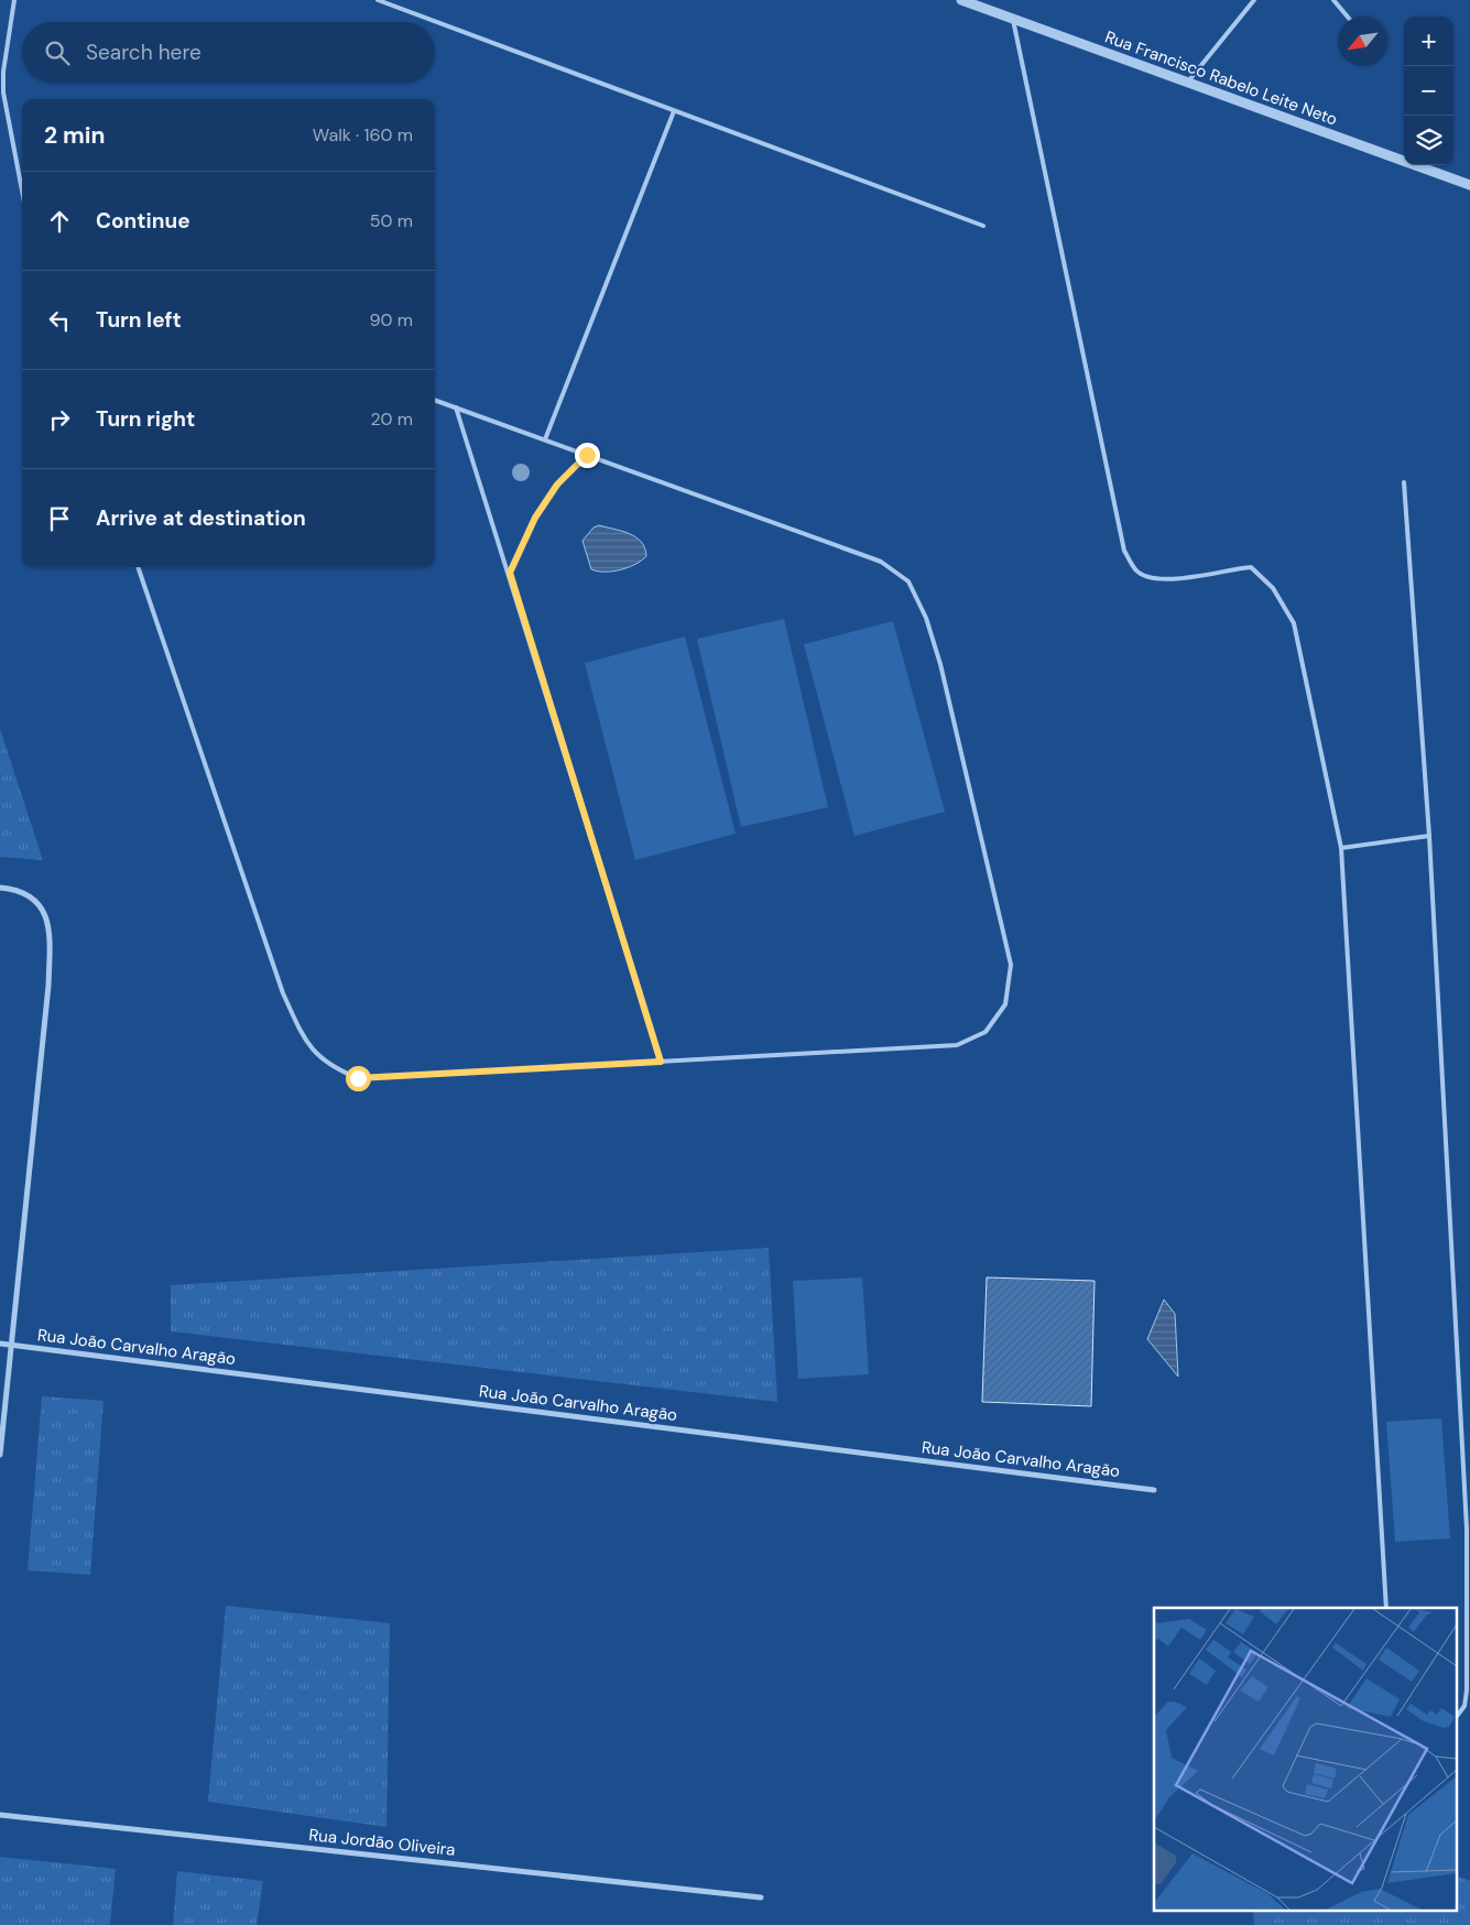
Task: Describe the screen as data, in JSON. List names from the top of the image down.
{
  "streets": {
    "street": ["Rua Francisco Rabelo Leite Neto", "Rua João Carvalho Aragão", "Rua Jordão Oliveira"]
  },
  "north": "bottom left",
  "page": {
    "map_buttons": ["+", "−"],
    "search": "Search here",
    "heading": ["2 min", "Walk · 160 m"],
    "list": [
      ["Continue", "50 m"],
      ["Turn left", "90 m"],
      ["Turn right", "20 m"],
      "Arrive at destination"
    ]
  }
}
